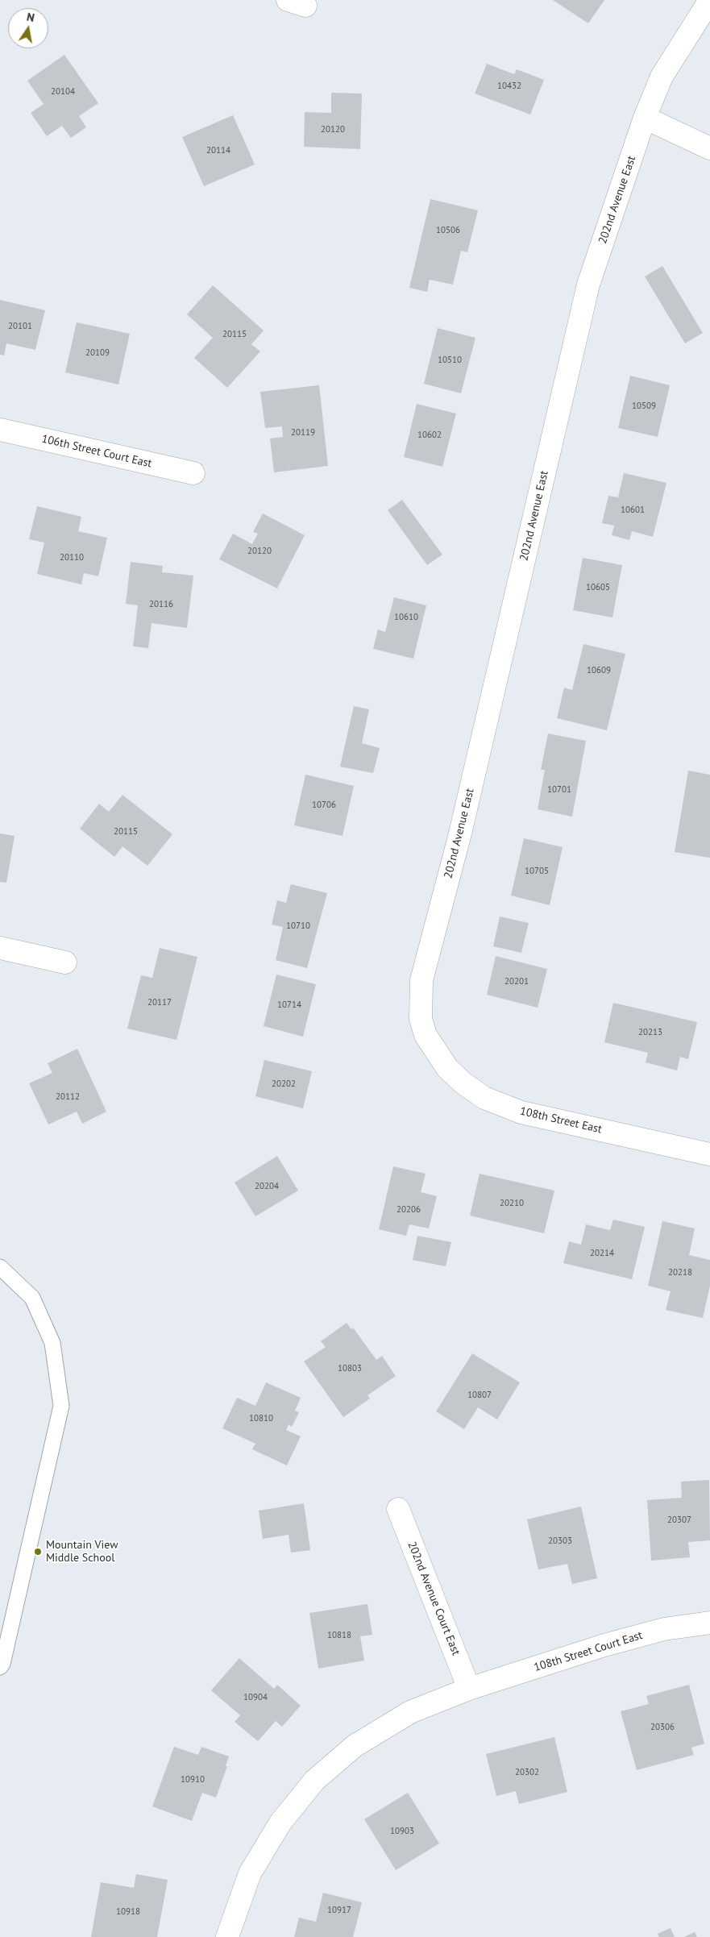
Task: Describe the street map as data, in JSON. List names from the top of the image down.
{
  "streets": {
    "street": [
      "202nd Avenue East",
      "106th Street Court East",
      "108th Street East",
      "202nd Avenue Court East",
      "108th Street Court East"
    ]
  },
  "crossings": [
    ["202nd Avenue East", "108th Street East"],
    ["202nd Avenue Court East", "108th Street Court East"]
  ],
  "places": ["Mountain View Middle School"],
  "house_numbers": [
    "10432",
    "20104",
    "20120",
    "20114",
    "10506",
    "20101",
    "20115",
    "20109",
    "10510",
    "10509",
    "20119",
    "10602",
    "10601",
    "20120",
    "20110",
    "10605",
    "20116",
    "10610",
    "10609",
    "10701",
    "10706",
    "20115",
    "10705",
    "10710",
    "20201",
    "20117",
    "10714",
    "20213",
    "20202",
    "20112",
    "20204",
    "20210",
    "20206",
    "20214",
    "20218",
    "10803",
    "10807",
    "10810",
    "20307",
    "20303",
    "10818",
    "10904",
    "20306",
    "20302",
    "10910",
    "10903",
    "10917",
    "10918"
  ],
  "north": "top"
}
